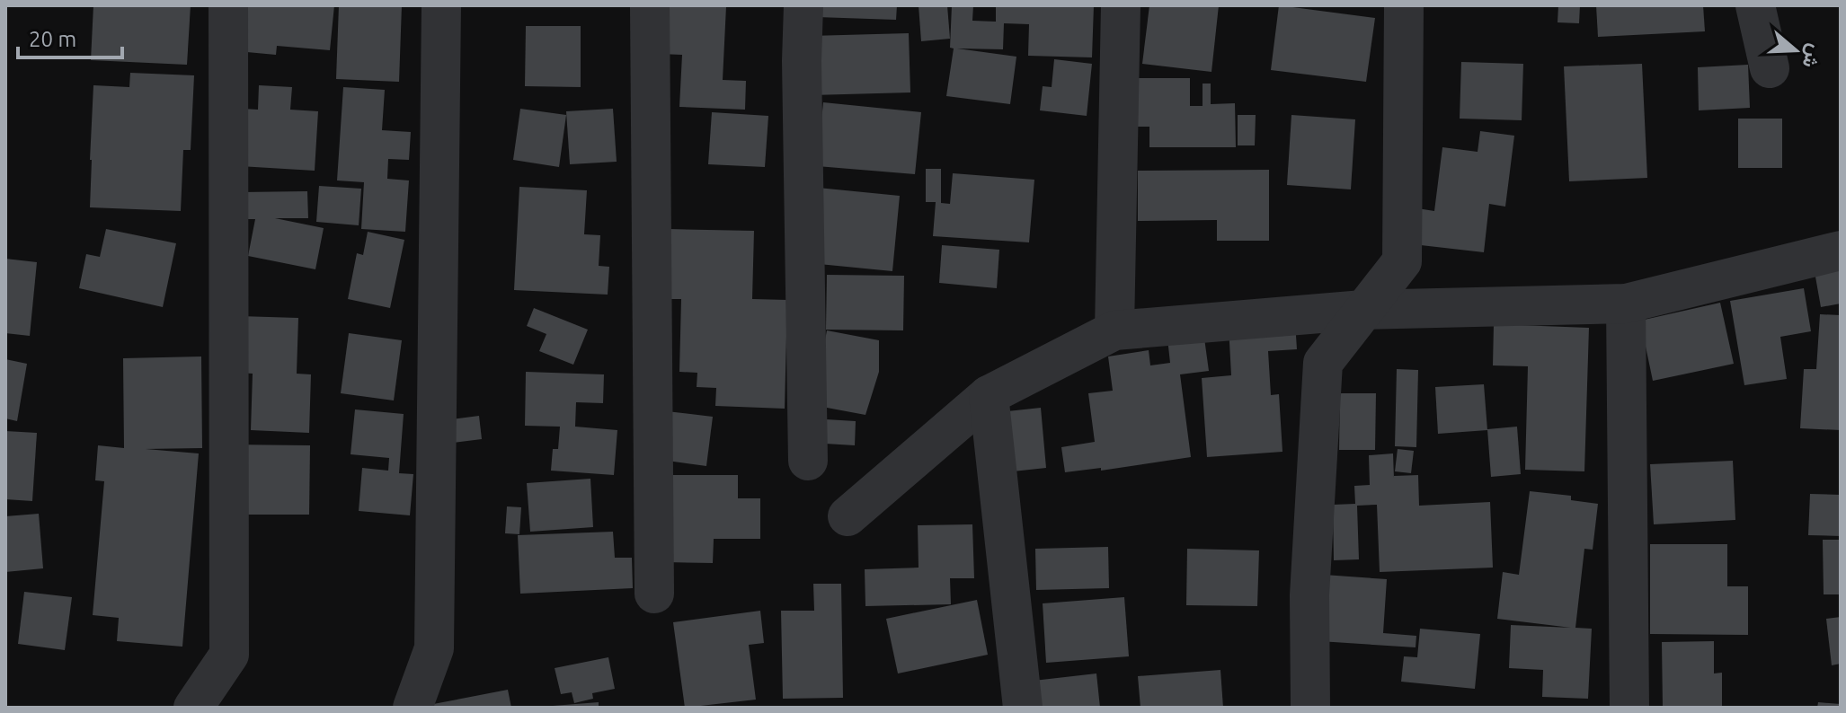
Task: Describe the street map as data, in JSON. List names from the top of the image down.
{
  "scale_bar": "20 m",
  "north": "right"
}
